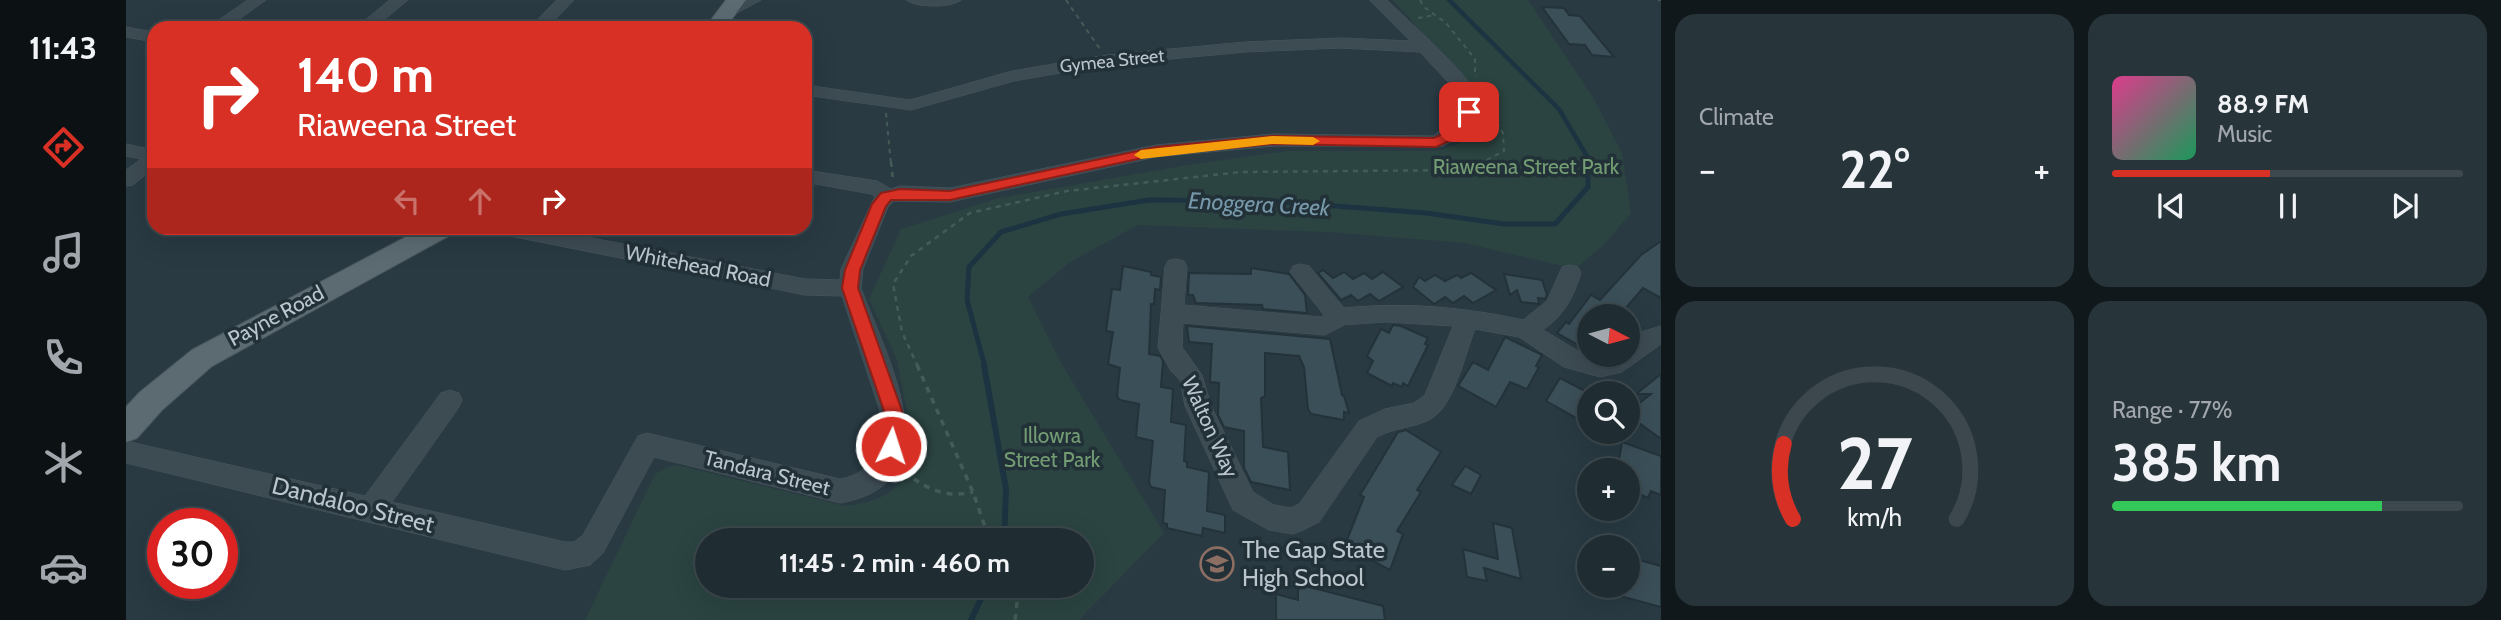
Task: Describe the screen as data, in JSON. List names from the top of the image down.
{
  "streets": {
    "main road": ["Payne Road"],
    "street": [
      "Gymea Street",
      "Whitehead Road",
      "Walton Way",
      "Tandara Street",
      "Dandaloo Street"
    ]
  },
  "crossings": [
    ["Tandara Street", "Dandaloo Street"]
  ],
  "water": ["Enoggera Creek"],
  "parks": ["Riaweena Street Park", "Illowra Street Park"],
  "places": {
    "school or university": ["The Gap State High School"]
  },
  "north": "right",
  "page": {
    "tabs": "11:43",
    "tile": [
      "Climate",
      ["Range · 77%", "385 km"]
    ],
    "turn": ["140 m", "Riaweena Street"],
    "song": ["88.9 FM", "Music"],
    "heat": ["−", "22°", "+"],
    "map_buttons": ["+", "−"],
    "limit": "30",
    "trip": "11:45 · 2 min · 460 m",
    "gauge": ["27", "km/h"]
  }
}
